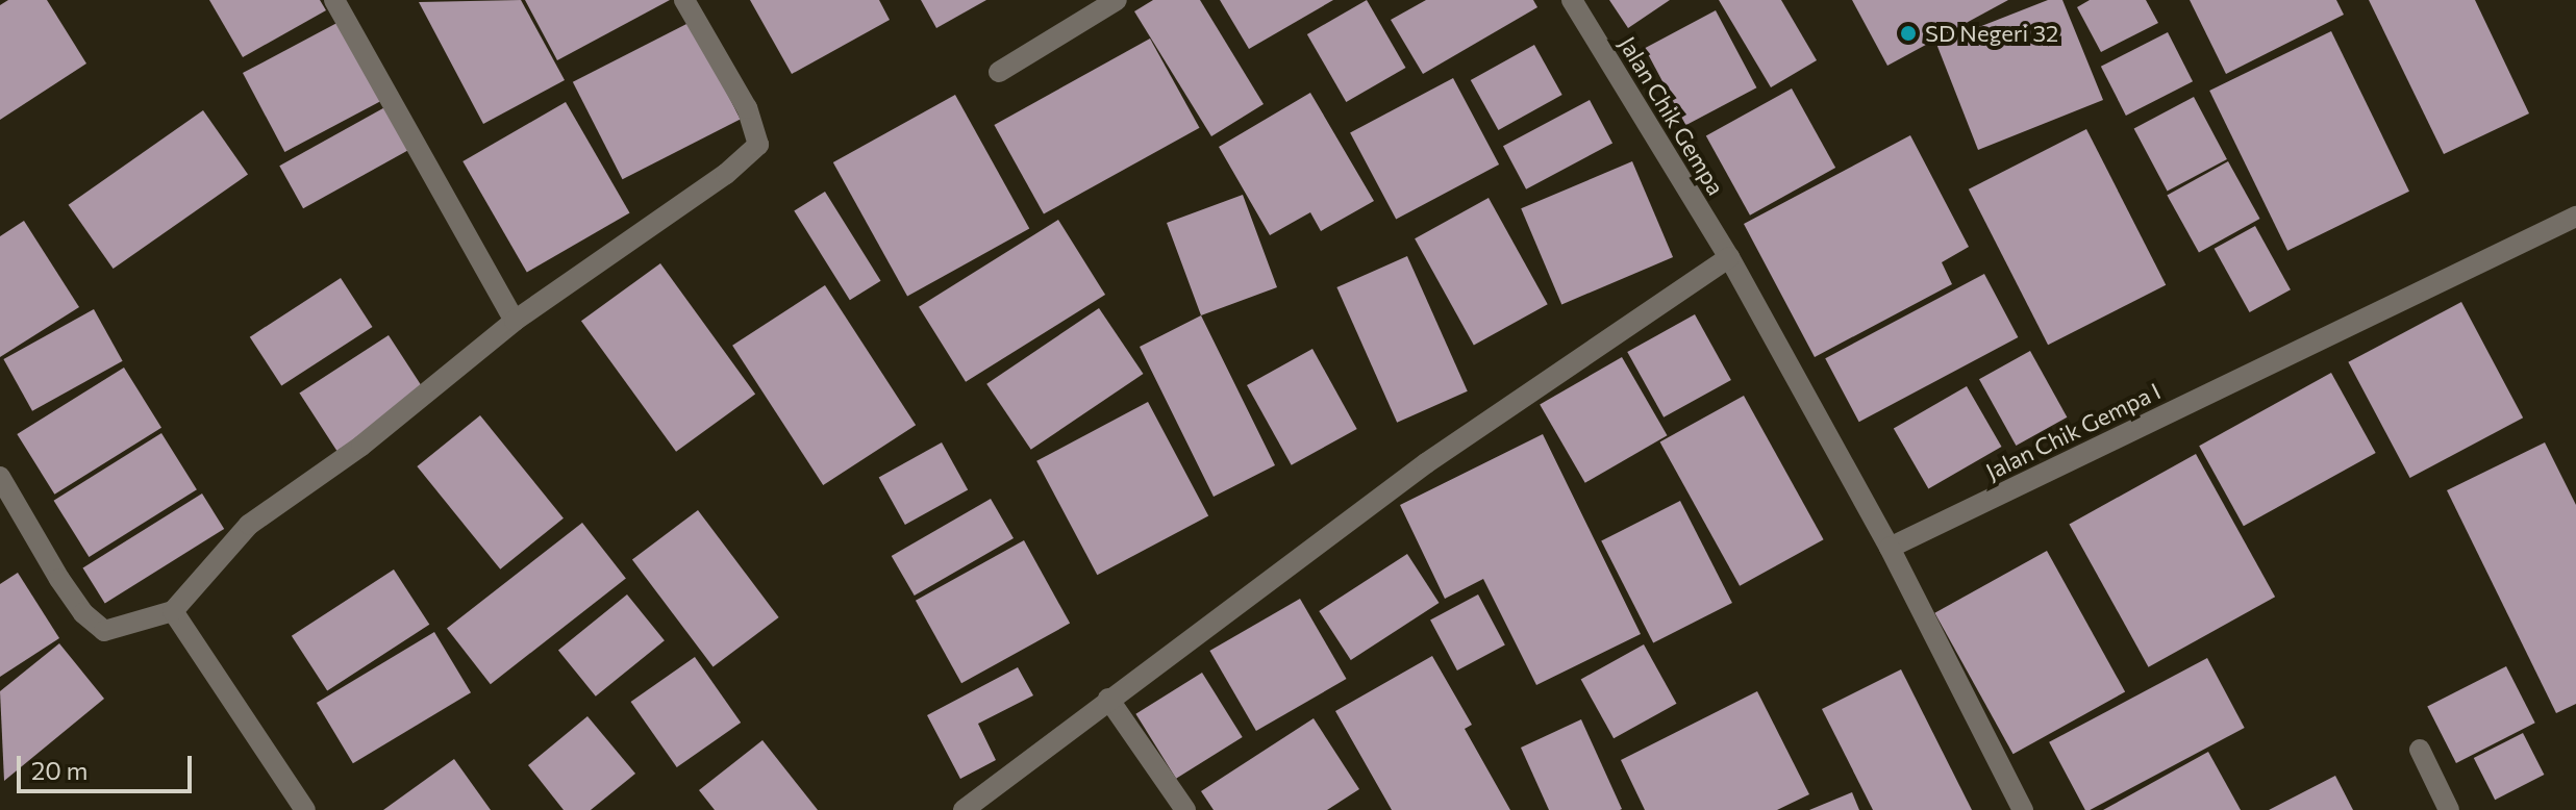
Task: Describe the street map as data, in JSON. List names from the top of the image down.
{
  "streets": {
    "street": ["Jalan Chik Gempa", "Jalan Chik Gempa I"]
  },
  "places": ["SD Negeri 32"],
  "scale_bar": "20 m"
}
